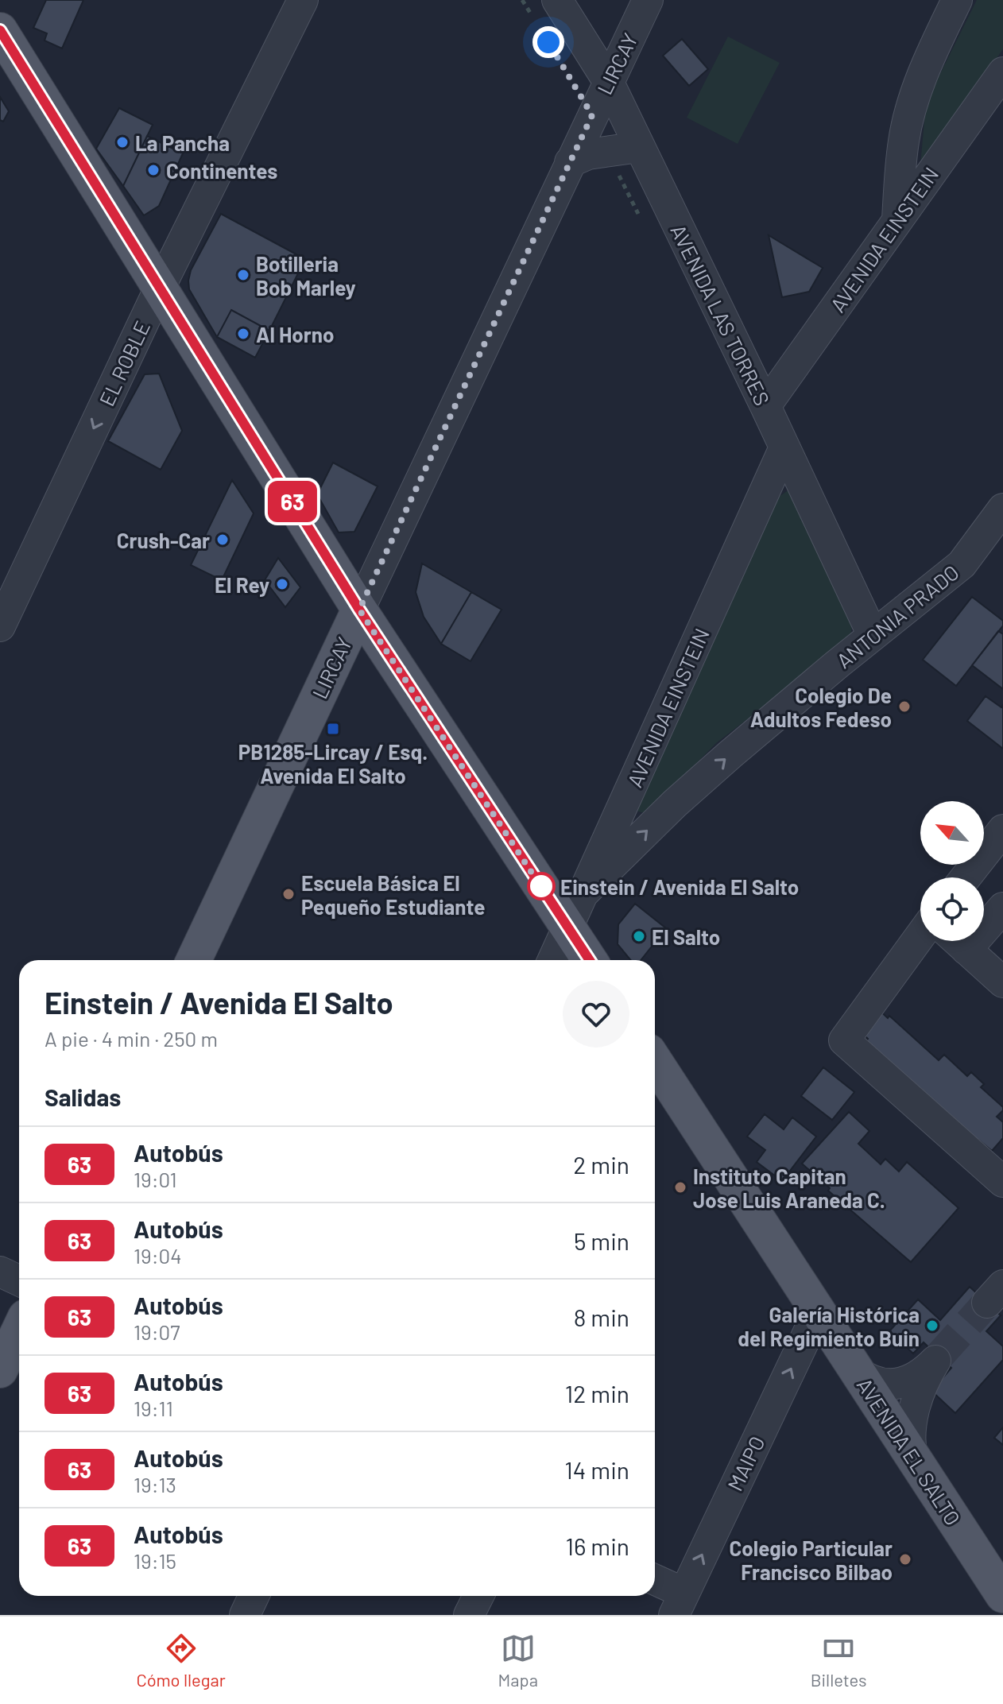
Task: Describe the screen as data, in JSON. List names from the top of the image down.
{
  "streets": {
    "main road": ["LIRCAY", "AVENIDA EL SALTO"],
    "street": [
      "AVENIDA EINSTEIN",
      "AVENIDA LAS TORRES",
      "EL ROBLE",
      "ANTONIA PRADO",
      "MAIPO"
    ]
  },
  "crossings": [
    ["LIRCAY", "AVENIDA LAS TORRES"],
    ["AVENIDA EINSTEIN", "AVENIDA LAS TORRES"],
    ["AVENIDA EINSTEIN", "ANTONIA PRADO"],
    ["AVENIDA LAS TORRES", "ANTONIA PRADO"],
    ["AVENIDA EL SALTO", "MAIPO"]
  ],
  "one_way": ["EL ROBLE", "ANTONIA PRADO", "MAIPO"],
  "places": {
    "other": [
      "La Pancha",
      "Continentes",
      "Botilleria Bob Marley",
      "Al Horno",
      "Crush-Car",
      "El Rey",
      "Colegio De Adultos Fedeso",
      "Einstein / Avenida El Salto",
      "Escuela Básica El Pequeño Estudiante",
      "El Salto",
      "Instituto Capitan Jose Luis Araneda C.",
      "Galería Histórica del Regimiento Buin",
      "Colegio Particular Francisco Bilbao"
    ],
    "transit": ["PB1285-Lircay / Esq. Avenida El Salto"]
  },
  "lines": ["bus line 63"],
  "north": "top left",
  "page": {
    "on_map": "63",
    "heading": [
      ["Einstein / Avenida El Salto", "A pie · 4 min · 250 m"],
      "Salidas"
    ],
    "list": [
      {
        "mark": "63",
        "name": "Autobús",
        "note": "19:01",
        "value": "2 min"
      },
      {
        "mark": "63",
        "name": "Autobús",
        "note": "19:04",
        "value": "5 min"
      },
      {
        "mark": "63",
        "name": "Autobús",
        "note": "19:07",
        "value": "8 min"
      },
      {
        "mark": "63",
        "name": "Autobús",
        "note": "19:11",
        "value": "12 min"
      },
      {
        "mark": "63",
        "name": "Autobús",
        "note": "19:13",
        "value": "14 min"
      },
      {
        "mark": "63",
        "name": "Autobús",
        "note": "19:15",
        "value": "16 min"
      }
    ],
    "tabs": ["Cómo llegar", "Mapa", "Billetes"]
  }
}
